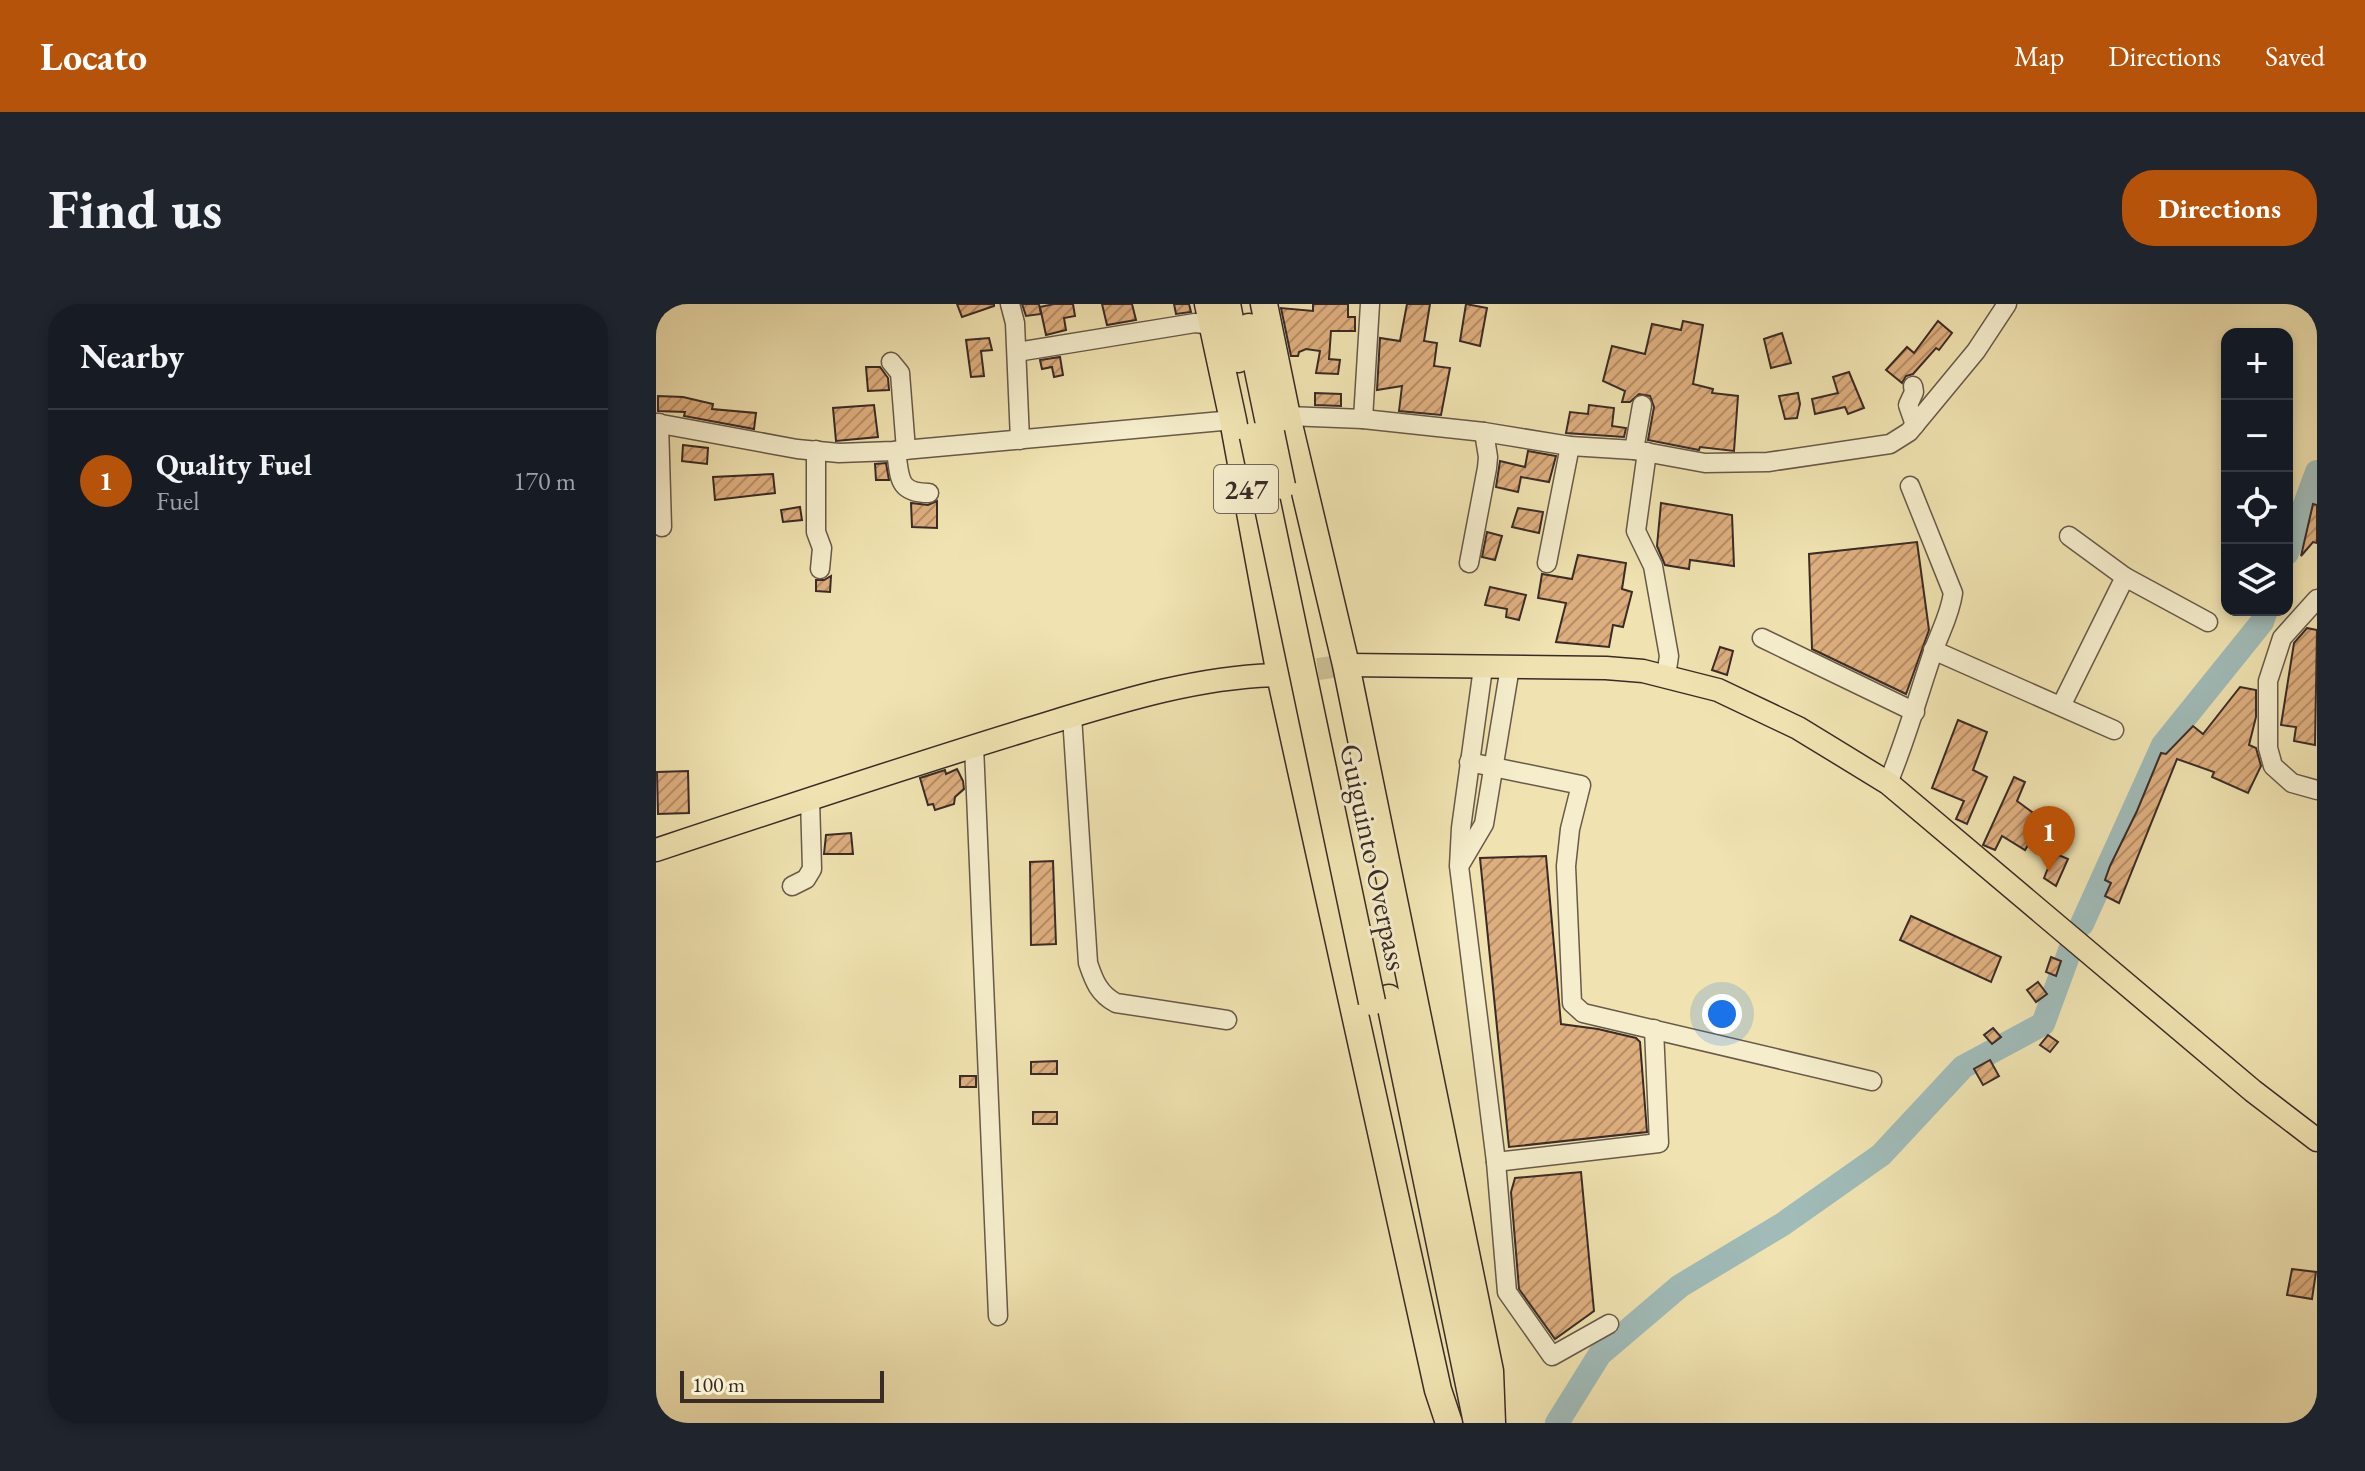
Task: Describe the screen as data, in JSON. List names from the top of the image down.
{
  "streets": {
    "highway": ["247", "Guiguinto Overpass"]
  },
  "crossings": [
    ["247", "Guiguinto Overpass"]
  ],
  "scale_bar": "100 m",
  "page": {
    "header": "Locato",
    "nav": ["Map", "Directions", "Saved"],
    "buttons": "Directions",
    "title": "Find us",
    "heading": "Nearby",
    "map_buttons": ["+", "−"],
    "list": [
      {
        "mark": "1",
        "name": "Quality Fuel",
        "note": "Fuel",
        "value": "170 m"
      }
    ],
    "pins": "1",
    "scale": "100 m"
  }
}
